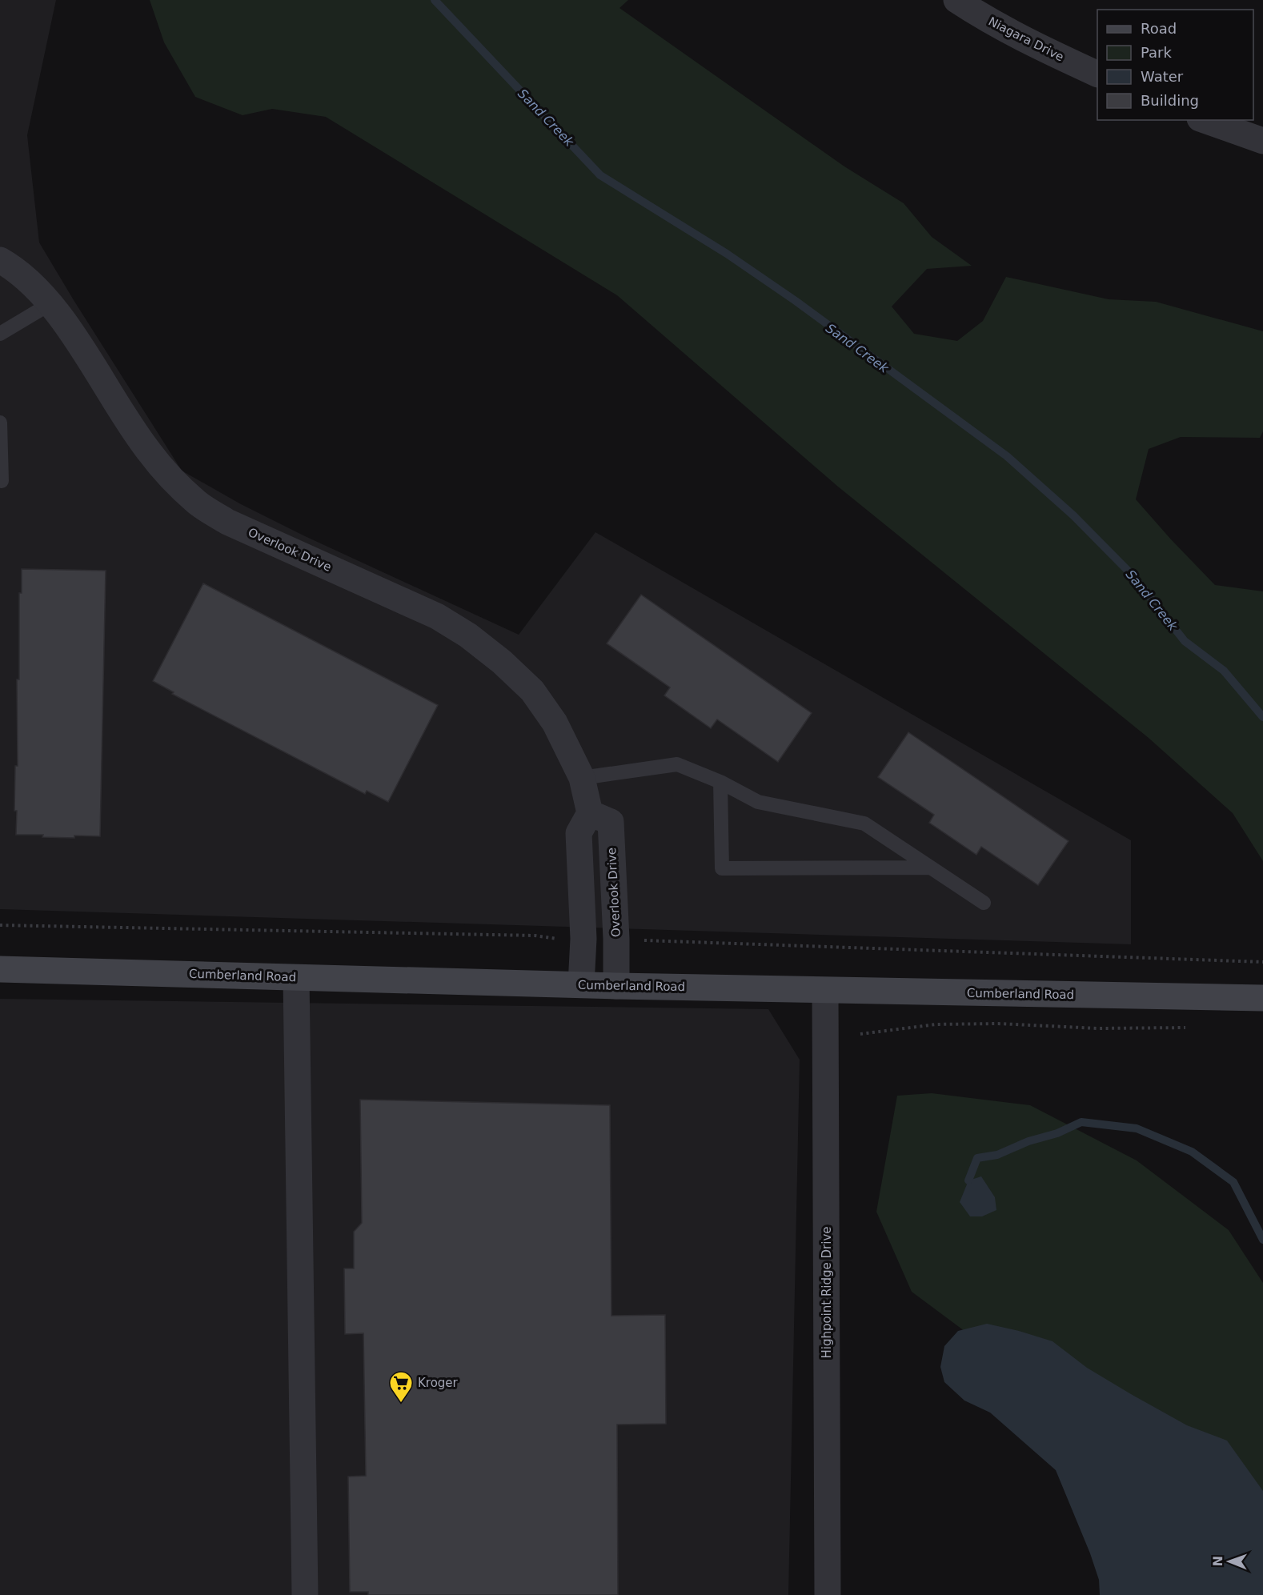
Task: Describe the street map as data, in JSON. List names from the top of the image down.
{
  "streets": {
    "main road": ["Cumberland Road"],
    "street": ["Niagara Drive", "Overlook Drive", "Highpoint Ridge Drive"]
  },
  "crossings": [
    ["Overlook Drive", "Cumberland Road"],
    ["Cumberland Road", "Highpoint Ridge Drive"]
  ],
  "water": ["Sand Creek"],
  "places": {
    "supermarket": ["Kroger"]
  },
  "legend": [
    "Road",
    "Park",
    "Water",
    "Building"
  ],
  "north": "left"
}
